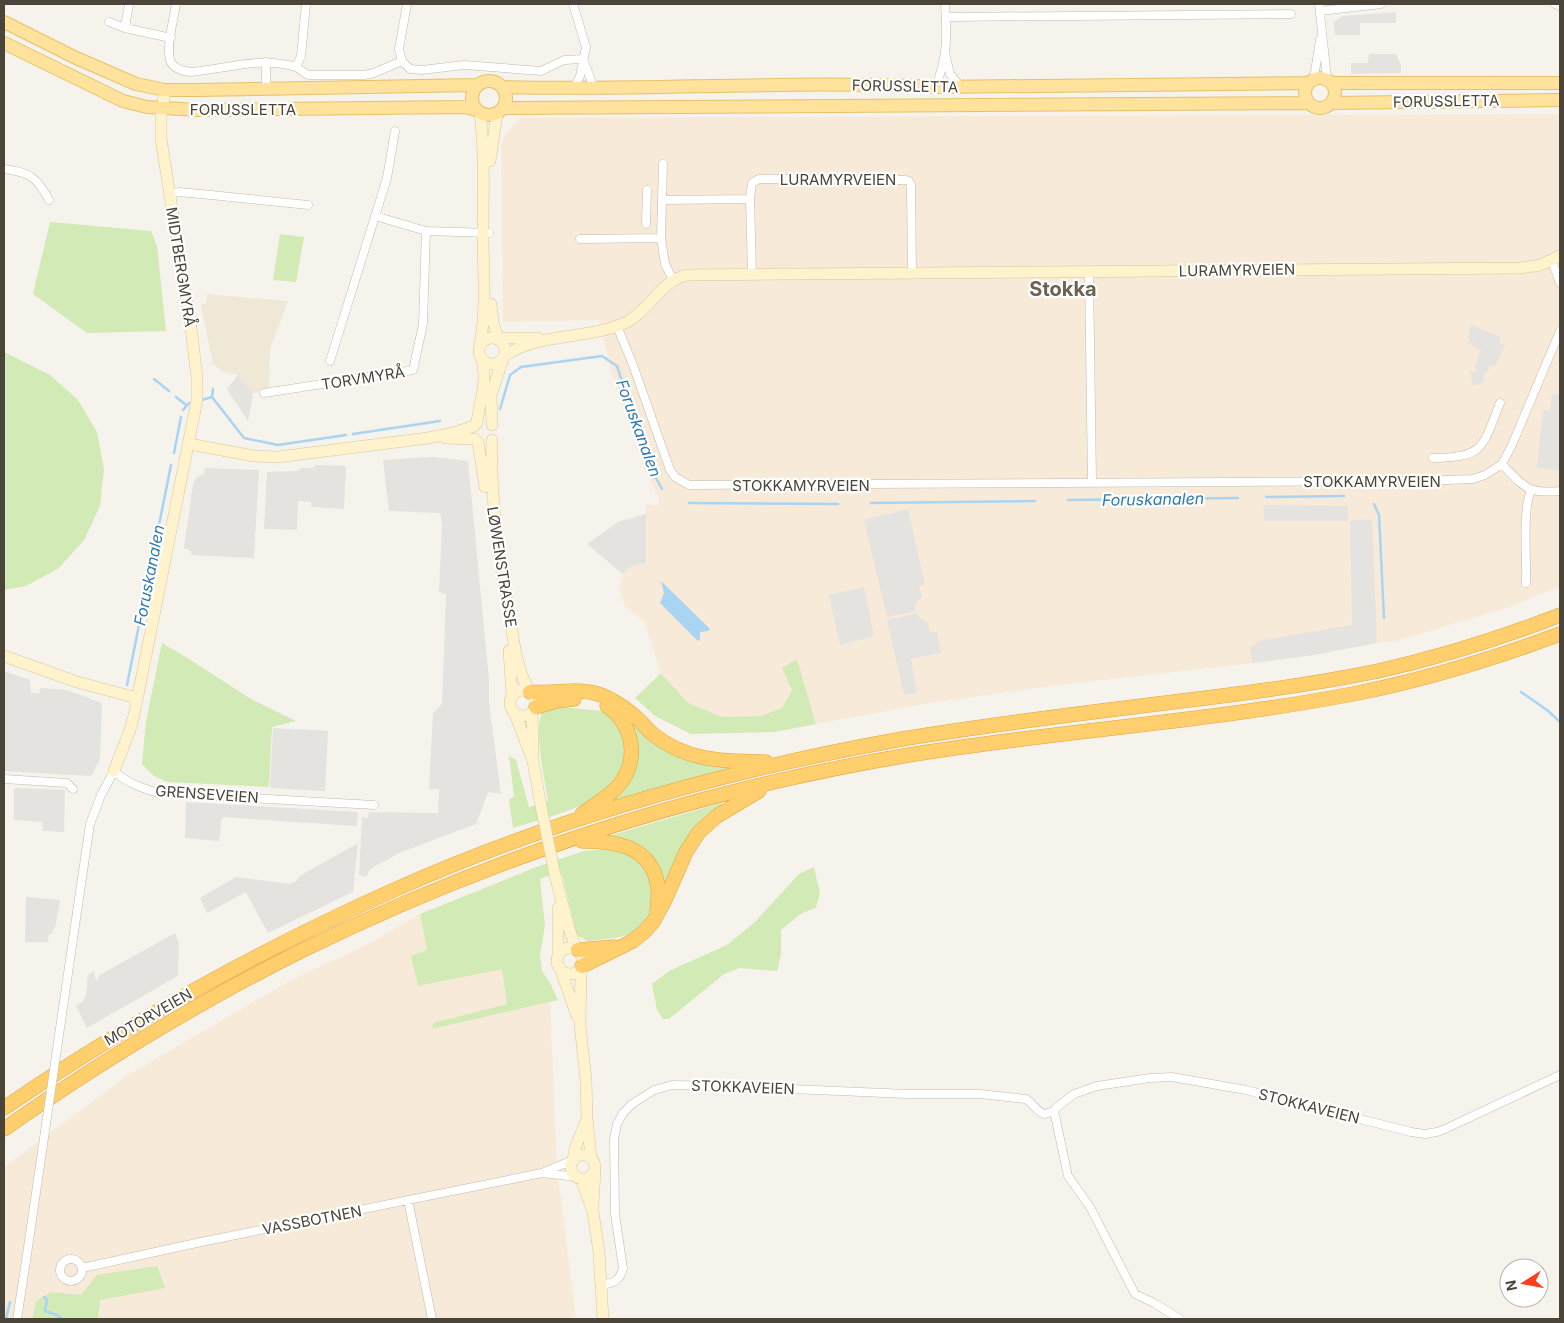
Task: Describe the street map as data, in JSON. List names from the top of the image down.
{
  "streets": {
    "highway": ["MOTORVEIEN"],
    "main road": [
      "FORUSSLETTA",
      "LURAMYRVEIEN",
      "MIDTBERGMYRÅ",
      "LØWENSTRASSE"
    ],
    "street": [
      "TORVMYRÅ",
      "STOKKAMYRVEIEN",
      "GRENSEVEIEN",
      "STOKKAVEIEN",
      "VASSBOTNEN"
    ]
  },
  "crossings": [
    ["FORUSSLETTA", "MIDTBERGMYRÅ"]
  ],
  "districts": ["Stokka"],
  "water": ["Foruskanalen"],
  "north": "left"
}
